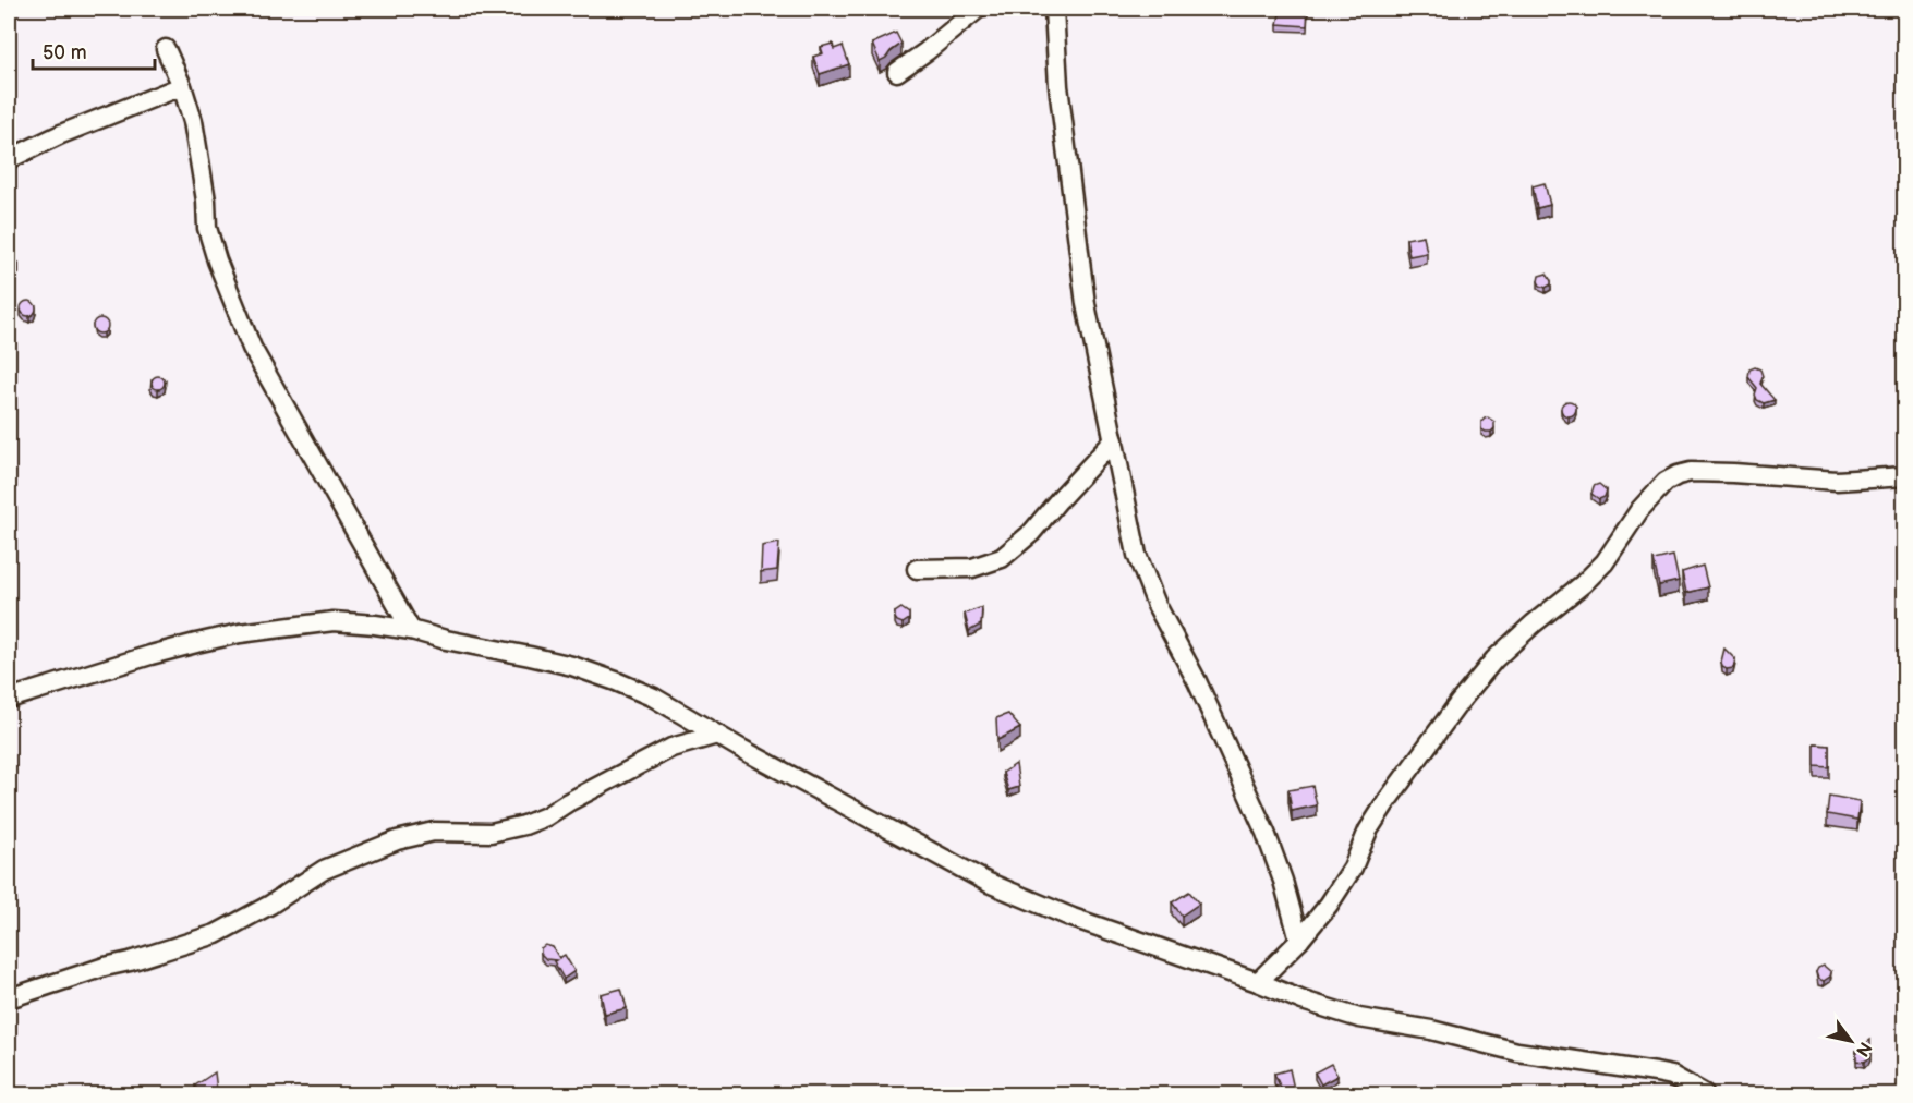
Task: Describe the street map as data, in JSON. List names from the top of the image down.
{
  "scale_bar": "50 m",
  "north": "bottom right"
}
